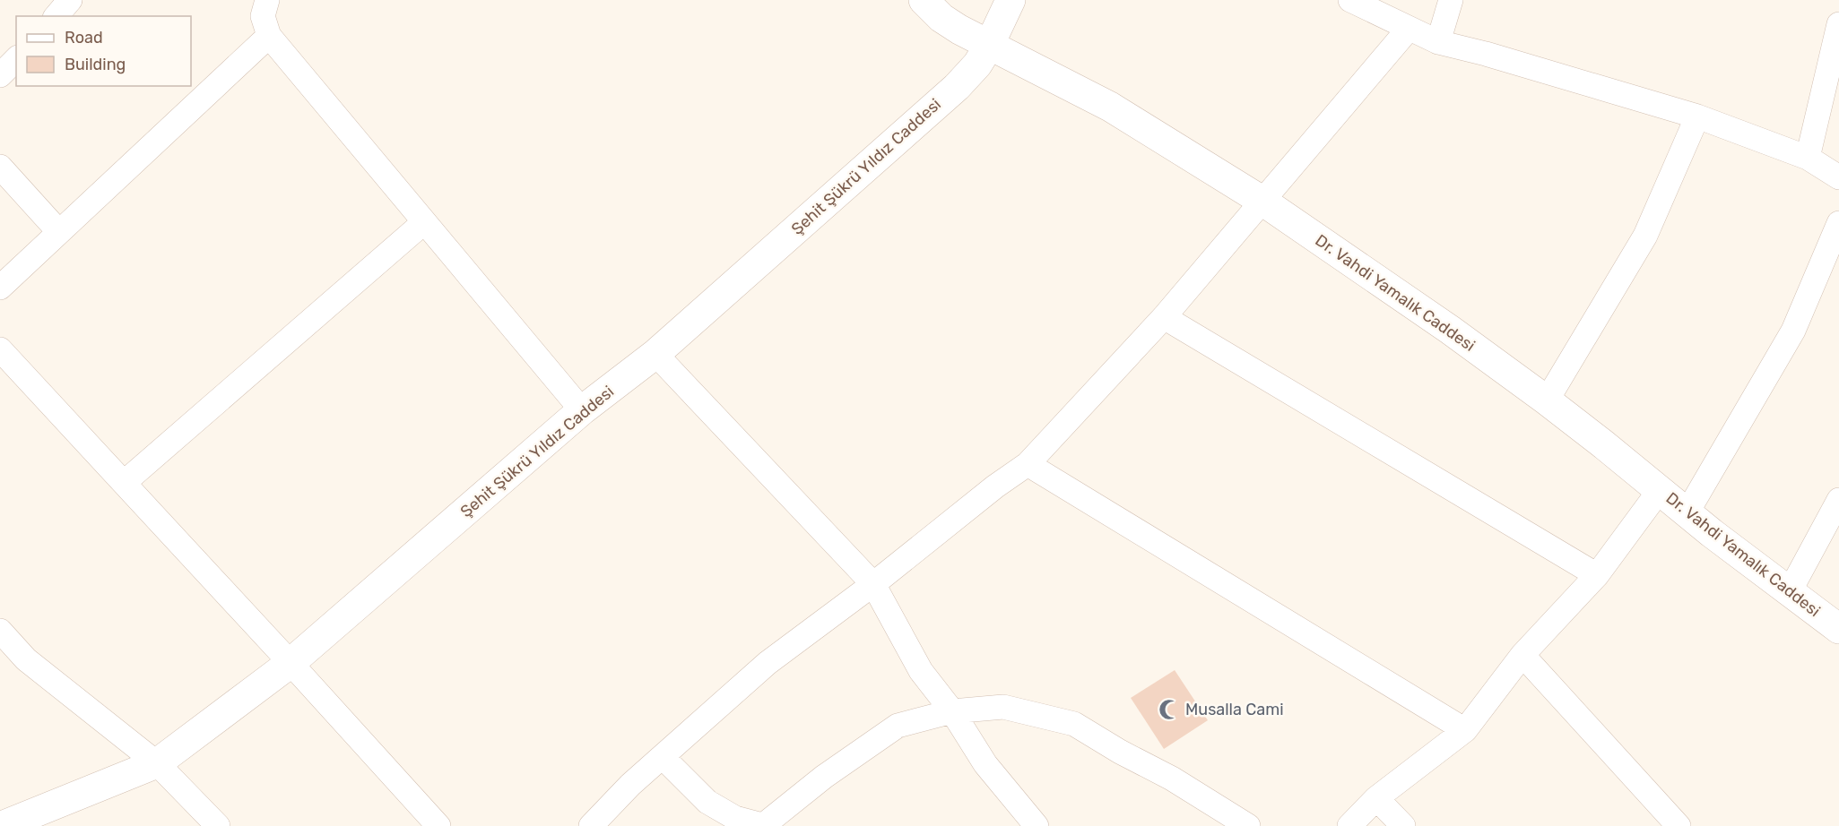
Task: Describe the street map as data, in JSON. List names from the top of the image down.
{
  "streets": {
    "street": ["Şehit Şükrü Yıldız Caddesi", "Dr. Vahdi Yamalık Caddesi"]
  },
  "crossings": [
    ["Şehit Şükrü Yıldız Caddesi", "Dr. Vahdi Yamalık Caddesi"]
  ],
  "places": {
    "mosque": ["Musalla Cami"]
  },
  "legend": ["Road", "Building"]
}
